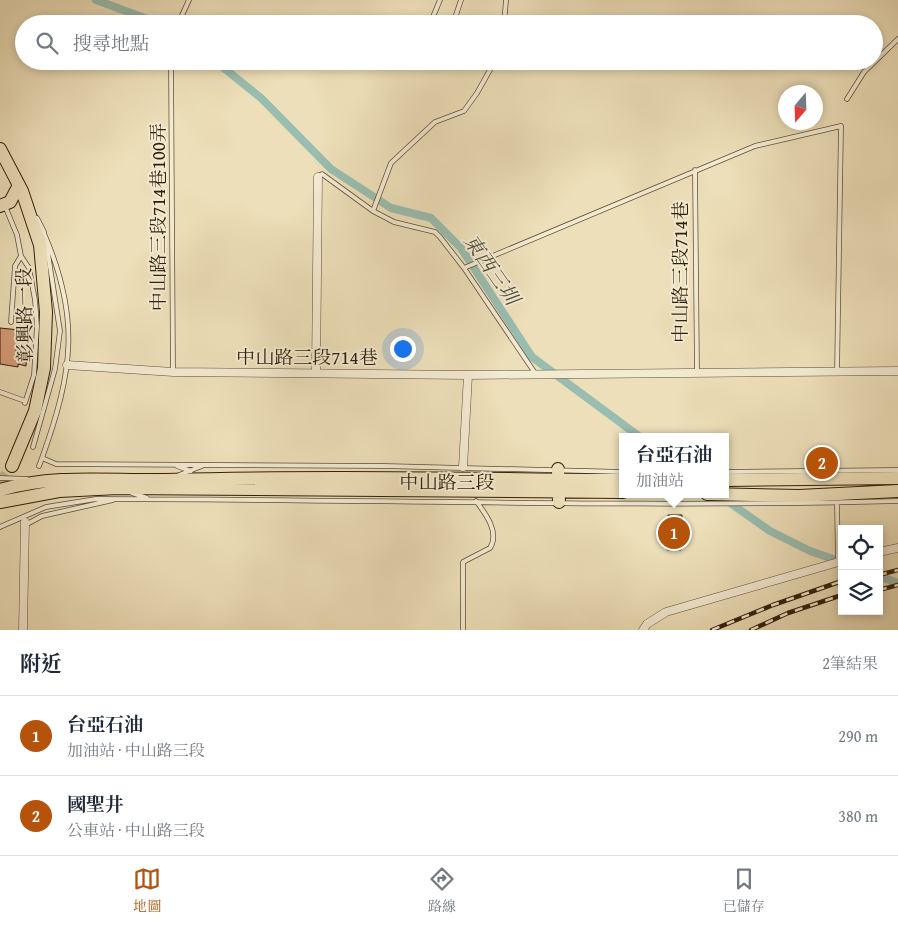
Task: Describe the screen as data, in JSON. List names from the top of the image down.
{
  "streets": {
    "main road": ["彰興路一段", "中山路三段"],
    "street": ["中山路三段714巷"],
    "lane": ["中山路三段714巷100弄"]
  },
  "crossings": [
    ["中山路三段714巷100弄", "中山路三段714巷"]
  ],
  "water": ["東西三圳"],
  "north": "bottom",
  "page": {
    "search": "搜尋地點",
    "popup": ["台亞石油", "加油站"],
    "pins": ["2", "1"],
    "heading": ["附近", "2筆結果"],
    "list": [
      {
        "mark": "1",
        "name": "台亞石油",
        "note": "加油站 · 中山路三段",
        "value": "290 m"
      },
      {
        "mark": "2",
        "name": "國聖井",
        "note": "公車站 · 中山路三段",
        "value": "380 m"
      }
    ],
    "nav": ["地圖", "路線", "已儲存"]
  }
}
